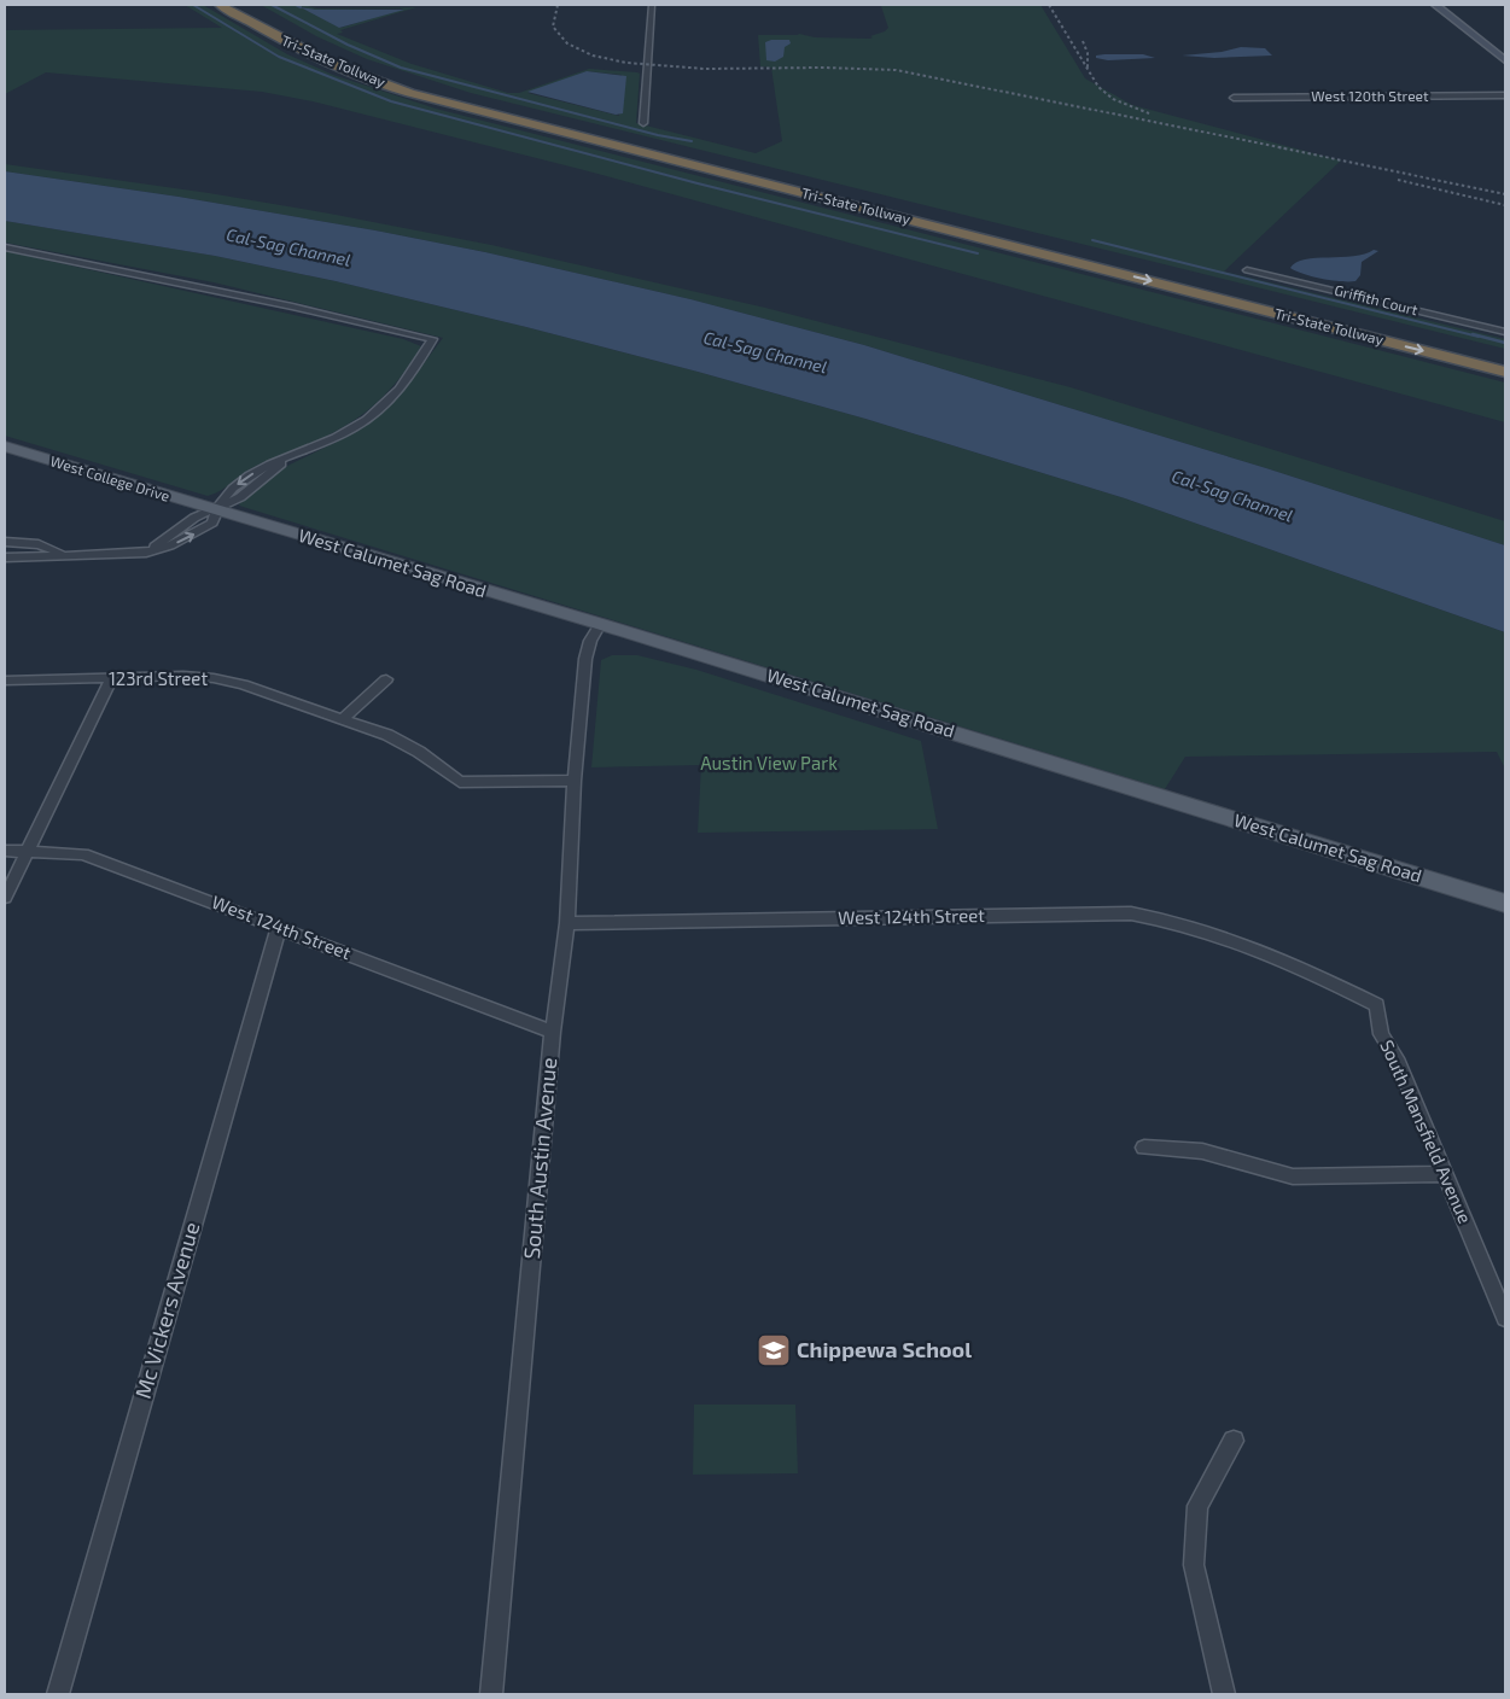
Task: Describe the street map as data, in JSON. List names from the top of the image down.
{
  "streets": {
    "highway": ["Tri-State Tollway"],
    "main road": ["West College Drive", "West Calumet Sag Road"],
    "street": [
      "West 120th Street",
      "Griffith Court",
      "123rd Street",
      "West 124th Street",
      "South Mansfield Avenue",
      "South Austin Avenue",
      "Mc Vickers Avenue"
    ]
  },
  "crossings": [
    ["West College Drive", "West Calumet Sag Road"],
    ["West Calumet Sag Road", "South Austin Avenue"],
    ["123rd Street", "South Austin Avenue"],
    ["West 124th Street", "South Mansfield Avenue"],
    ["West 124th Street", "South Austin Avenue"],
    ["West 124th Street", "Mc Vickers Avenue"]
  ],
  "water": ["Cal-Sag Channel"],
  "parks": ["Austin View Park"],
  "places": {
    "school or university": ["Chippewa School"]
  }
}
